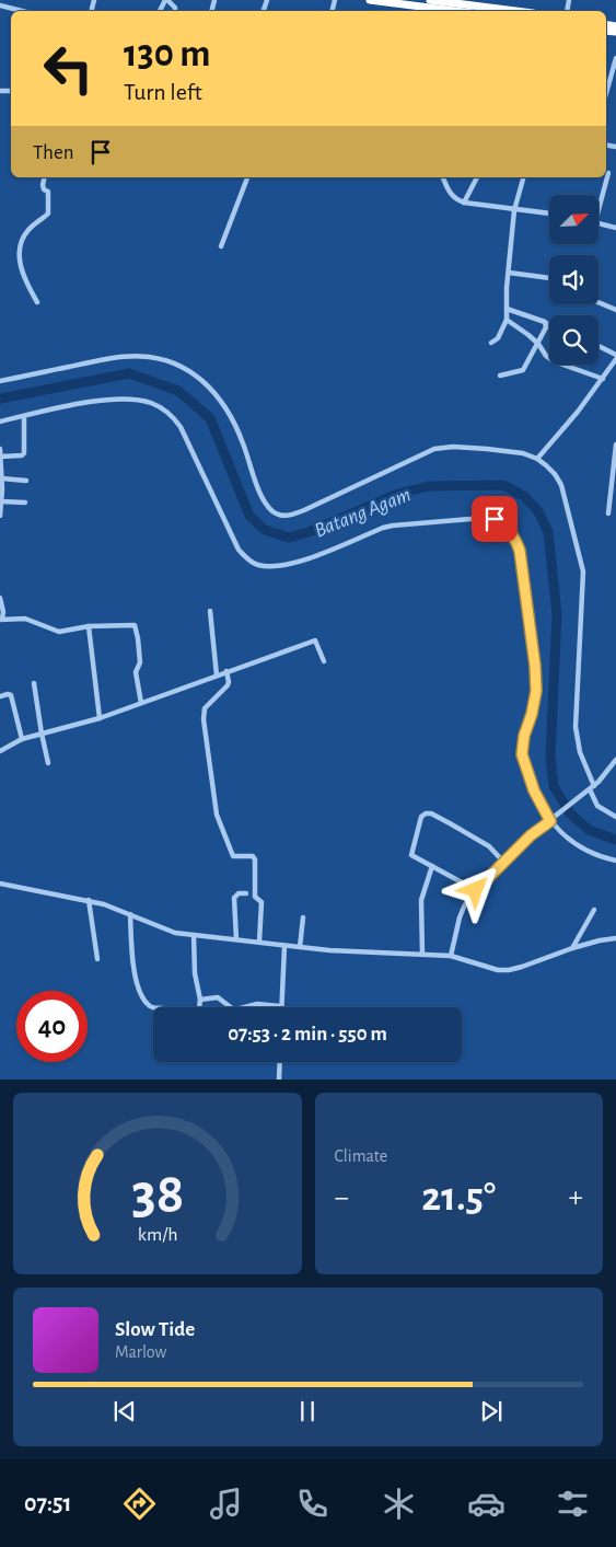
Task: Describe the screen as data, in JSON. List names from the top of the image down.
{
  "water": ["Batang Agam"],
  "north": "top right",
  "page": {
    "turn": ["130 m", "Turn left"],
    "then": "Then",
    "limit": "40",
    "trip": "07:53 · 2 min · 550 m",
    "tile": "Climate",
    "heat": ["−", "21.5°", "+"],
    "song": ["Slow Tide", "Marlow"],
    "tabs": "07:51",
    "gauge": ["38", "km/h"]
  }
}
